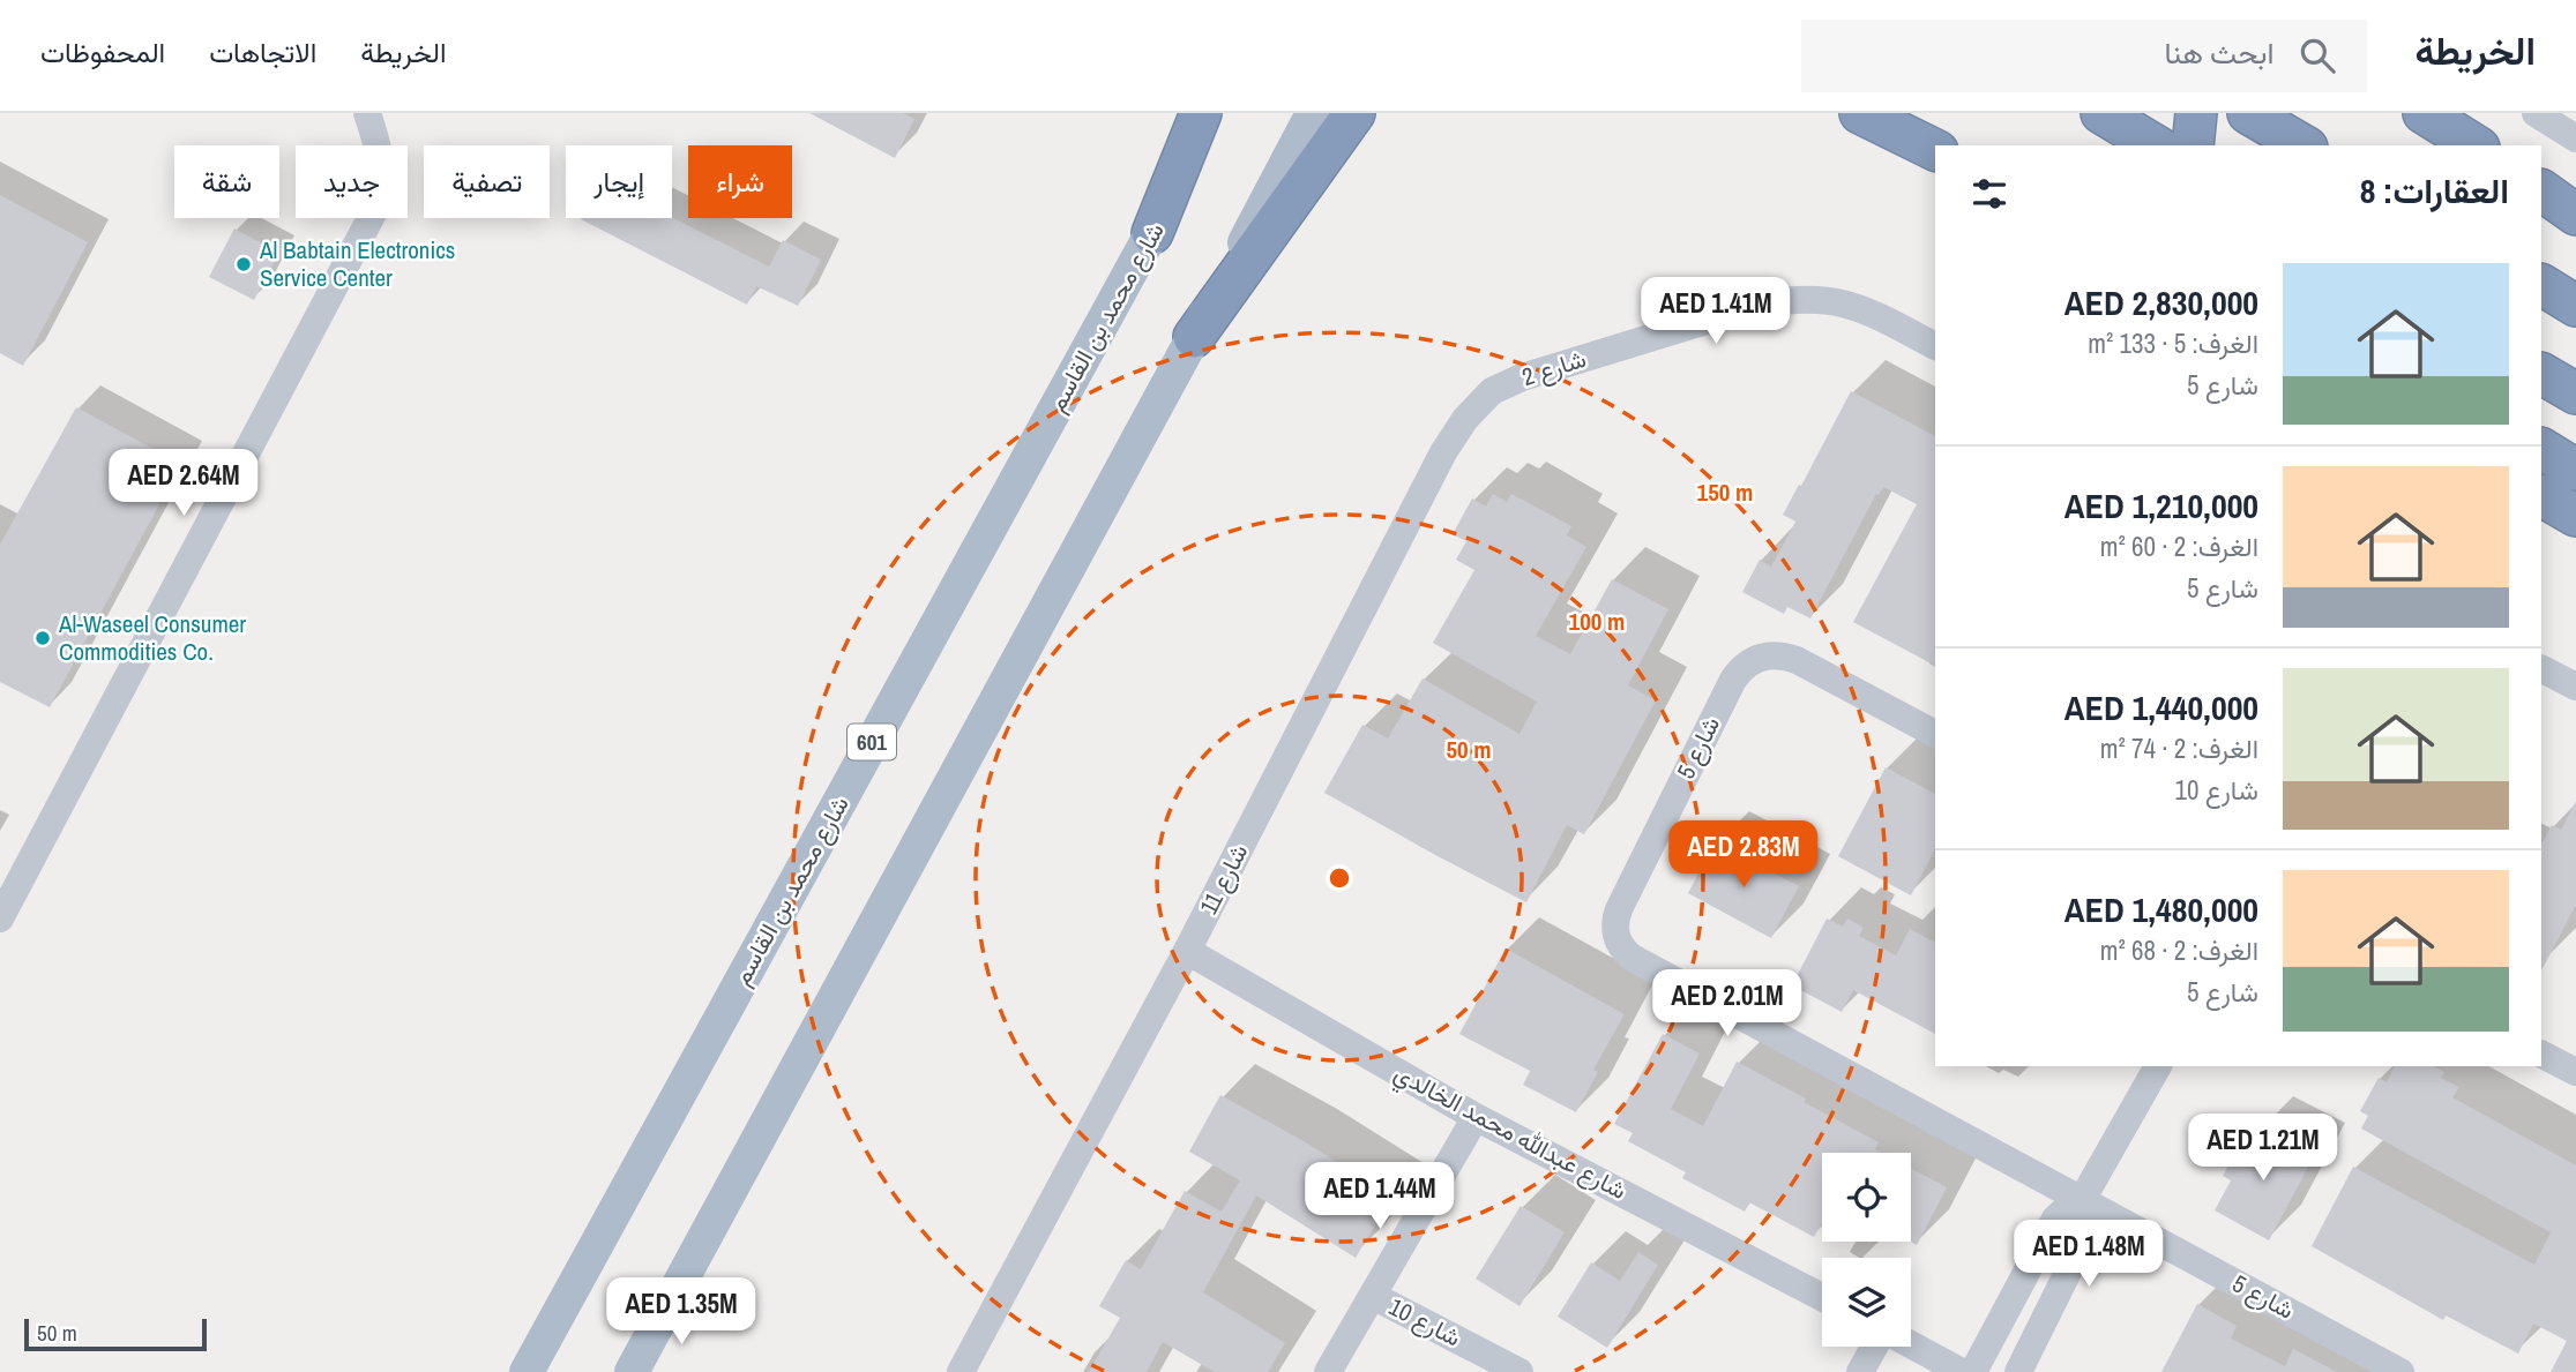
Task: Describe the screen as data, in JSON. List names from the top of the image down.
{
  "streets": {
    "main road": ["شارع محمد بن القاسم", "601"],
    "street": [
      "شارع 2",
      "شارع 5",
      "شارع 11",
      "شارع عبدالله محمد الخالدي",
      "شارع 10"
    ]
  },
  "crossings": [
    ["شارع 2", "شارع 11"],
    ["شارع 11", "شارع عبدالله محمد الخالدي"],
    ["شارع عبدالله محمد الخالدي", "شارع 10"]
  ],
  "places": ["Al Babtain Electronics Service Center", "Al-Waseel Consumer Commodities Co."],
  "scale_bar": "50 m",
  "page": {
    "header": "الخريطة",
    "search": "ابحث هنا",
    "nav": ["الخريطة", "الاتجاهات", "المحفوظات"],
    "chip": [
      "شراء",
      "إيجار",
      "تصفية",
      "جديد",
      "شقة"
    ],
    "heading": "العقارات: 8",
    "list": [
      {
        "name": "AED 2,830,000",
        "note": "الغرف: 5 · 133 m² · شارع 5"
      },
      {
        "name": "AED 1,210,000",
        "note": "الغرف: 2 · 60 m² · شارع 5"
      },
      {
        "name": "AED 1,440,000",
        "note": "الغرف: 2 · 74 m² · شارع 10"
      },
      {
        "name": "AED 1,480,000",
        "note": "الغرف: 2 · 68 m² · شارع 5"
      }
    ],
    "price": [
      "AED 1.41M",
      "AED 2.64M",
      "AED 2.83M",
      "AED 2.01M",
      "AED 1.21M",
      "AED 1.44M",
      "AED 1.48M",
      "AED 1.35M"
    ],
    "scale": "50 m"
  },
  "rings": ["150 m", "100 m", "50 m"]
}
